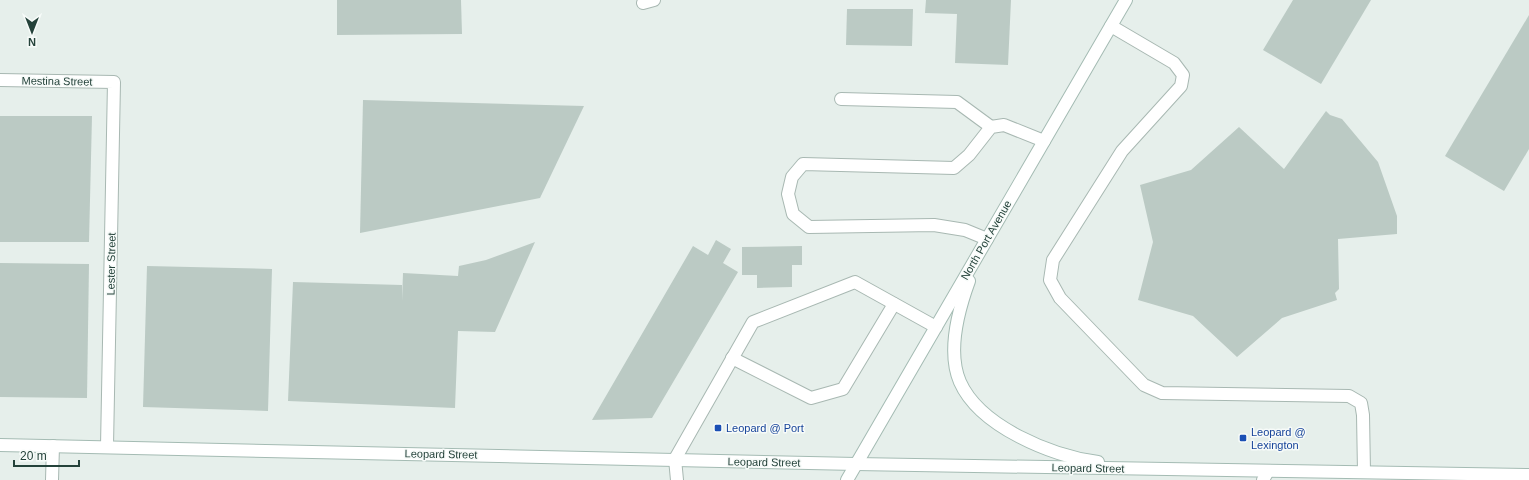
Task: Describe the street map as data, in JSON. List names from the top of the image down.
{
  "streets": {
    "main road": [
      "Mestina Street",
      "North Port Avenue",
      "Lester Street",
      "Leopard Street"
    ]
  },
  "crossings": [
    ["Mestina Street", "Lester Street"],
    ["North Port Avenue", "Leopard Street"],
    ["Lester Street", "Leopard Street"]
  ],
  "places": {
    "transit": ["Leopard @ Port", "Leopard @ Lexington"]
  },
  "scale_bar": "20 m",
  "north": "bottom"
}
